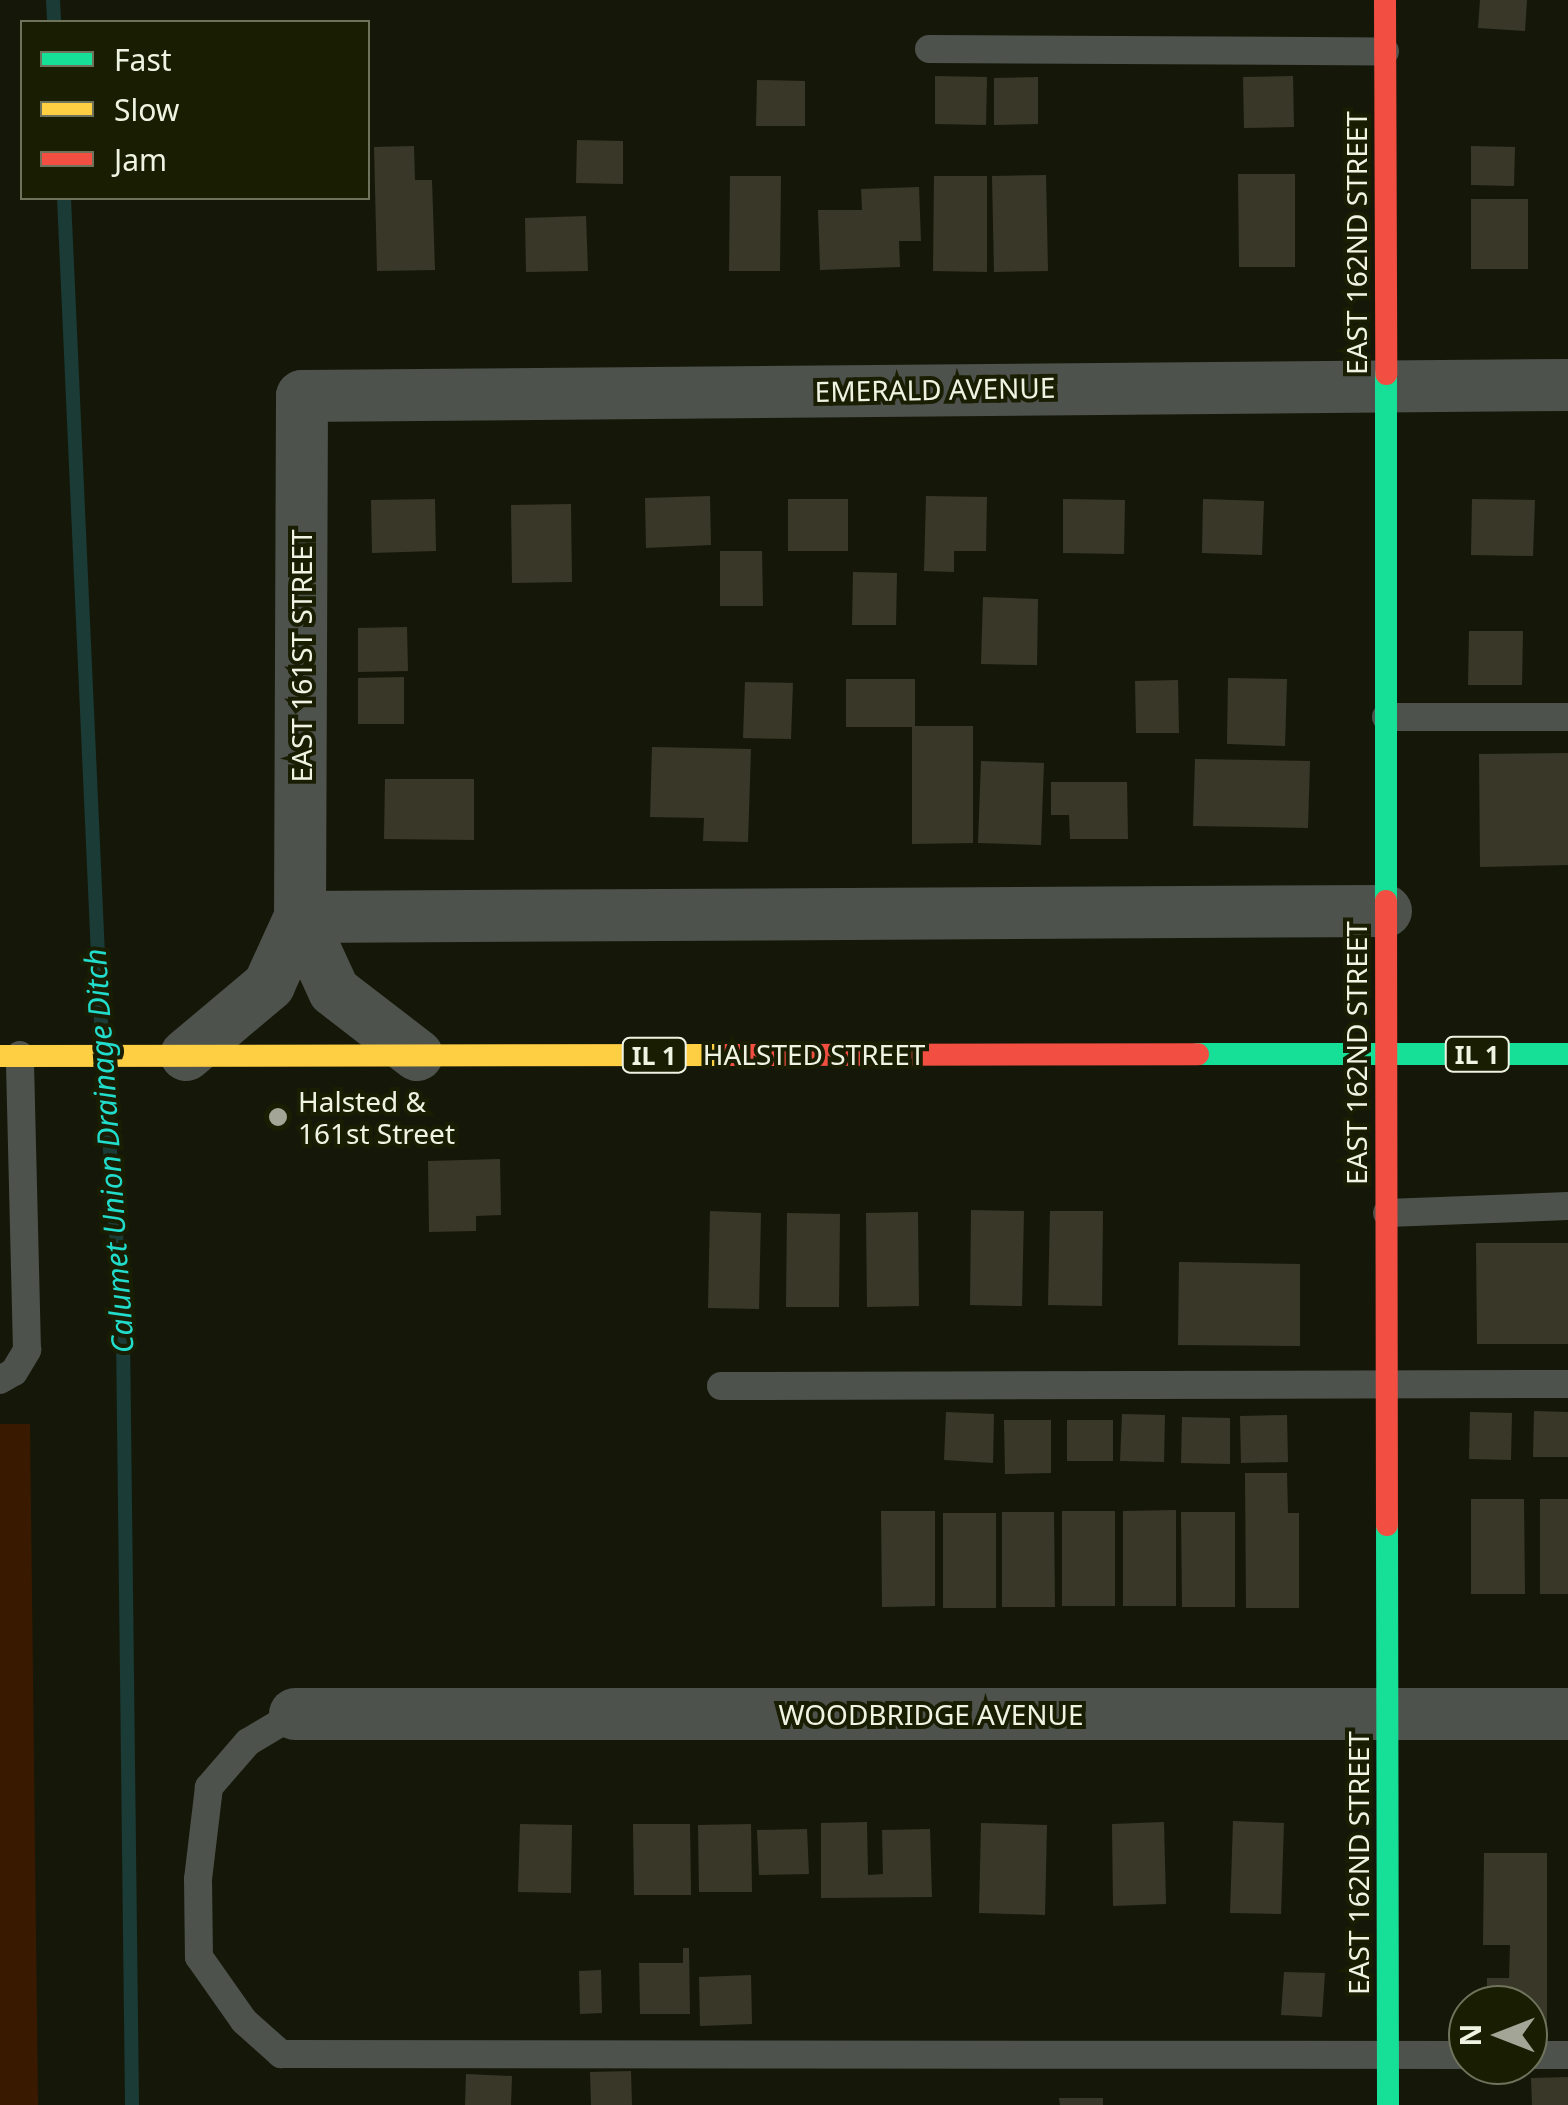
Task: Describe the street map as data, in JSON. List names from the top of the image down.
{
  "streets": {
    "street": [
      "EAST 162ND STREET",
      "EMERALD AVENUE",
      "EAST 161ST STREET",
      "HALSTED STREET",
      "IL 1",
      "WOODBRIDGE AVENUE"
    ]
  },
  "crossings": [
    ["EAST 162ND STREET", "EMERALD AVENUE"],
    ["EAST 162ND STREET", "HALSTED STREET"],
    ["EAST 162ND STREET", "WOODBRIDGE AVENUE"],
    ["EMERALD AVENUE", "EAST 161ST STREET"],
    ["EAST 161ST STREET", "HALSTED STREET"]
  ],
  "water": ["Calumet Union Drainage Ditch"],
  "places": ["Halsted & 161st Street"],
  "legend": ["Fast", "Slow", "Jam"],
  "north": "left"
}
